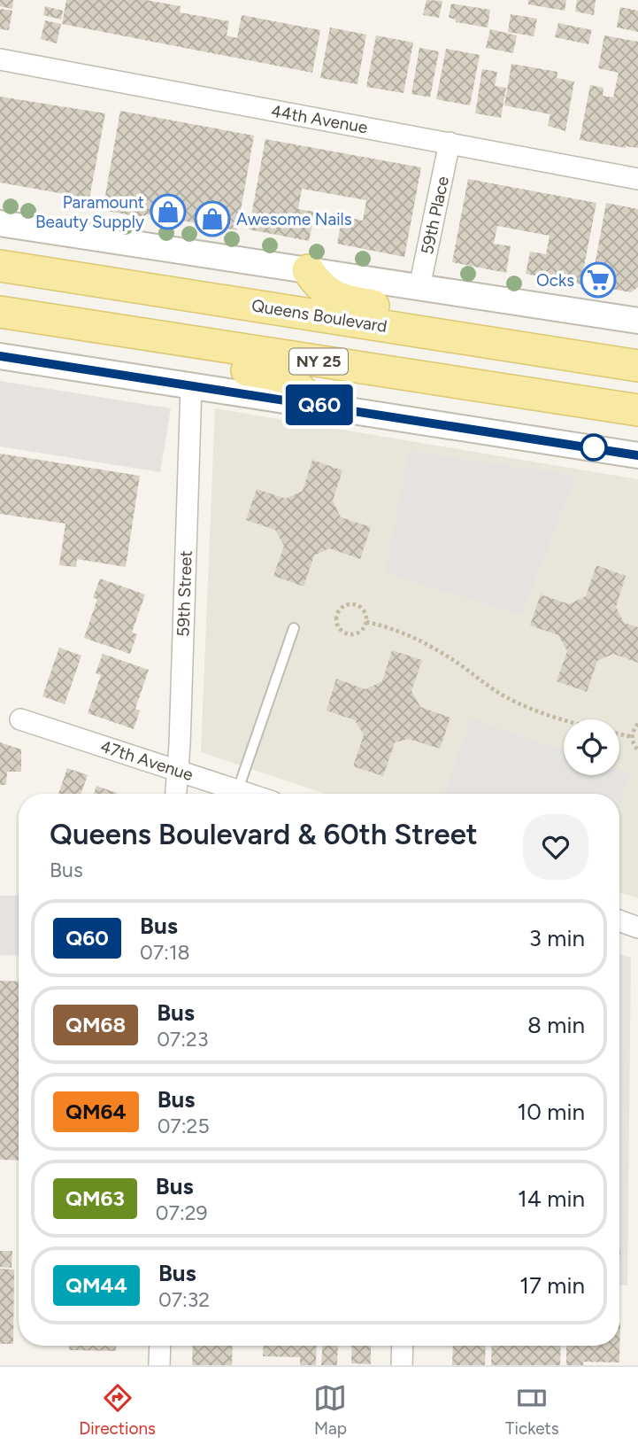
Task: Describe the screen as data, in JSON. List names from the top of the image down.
{
  "streets": {
    "main road": ["Queens Boulevard", "NY 25"],
    "street": [
      "44th Avenue",
      "59th Place",
      "59th Street",
      "47th Avenue"
    ]
  },
  "crossings": [
    ["44th Avenue", "59th Place"],
    ["59th Street", "47th Avenue"]
  ],
  "places": {
    "shop": ["Paramount Beauty Supply", "Awesome Nails"],
    "supermarket": ["Ocks"]
  },
  "lines": ["bus line Q60"],
  "page": {
    "on_map": "Q60",
    "heading": ["Queens Boulevard & 60th Street", "Bus"],
    "list": [
      {
        "mark": "Q60",
        "name": "Bus",
        "note": "07:18",
        "value": "3 min"
      },
      {
        "mark": "QM68",
        "name": "Bus",
        "note": "07:23",
        "value": "8 min"
      },
      {
        "mark": "QM64",
        "name": "Bus",
        "note": "07:25",
        "value": "10 min"
      },
      {
        "mark": "QM63",
        "name": "Bus",
        "note": "07:29",
        "value": "14 min"
      },
      {
        "mark": "QM44",
        "name": "Bus",
        "note": "07:32",
        "value": "17 min"
      }
    ],
    "tabs": ["Directions", "Map", "Tickets"]
  }
}
